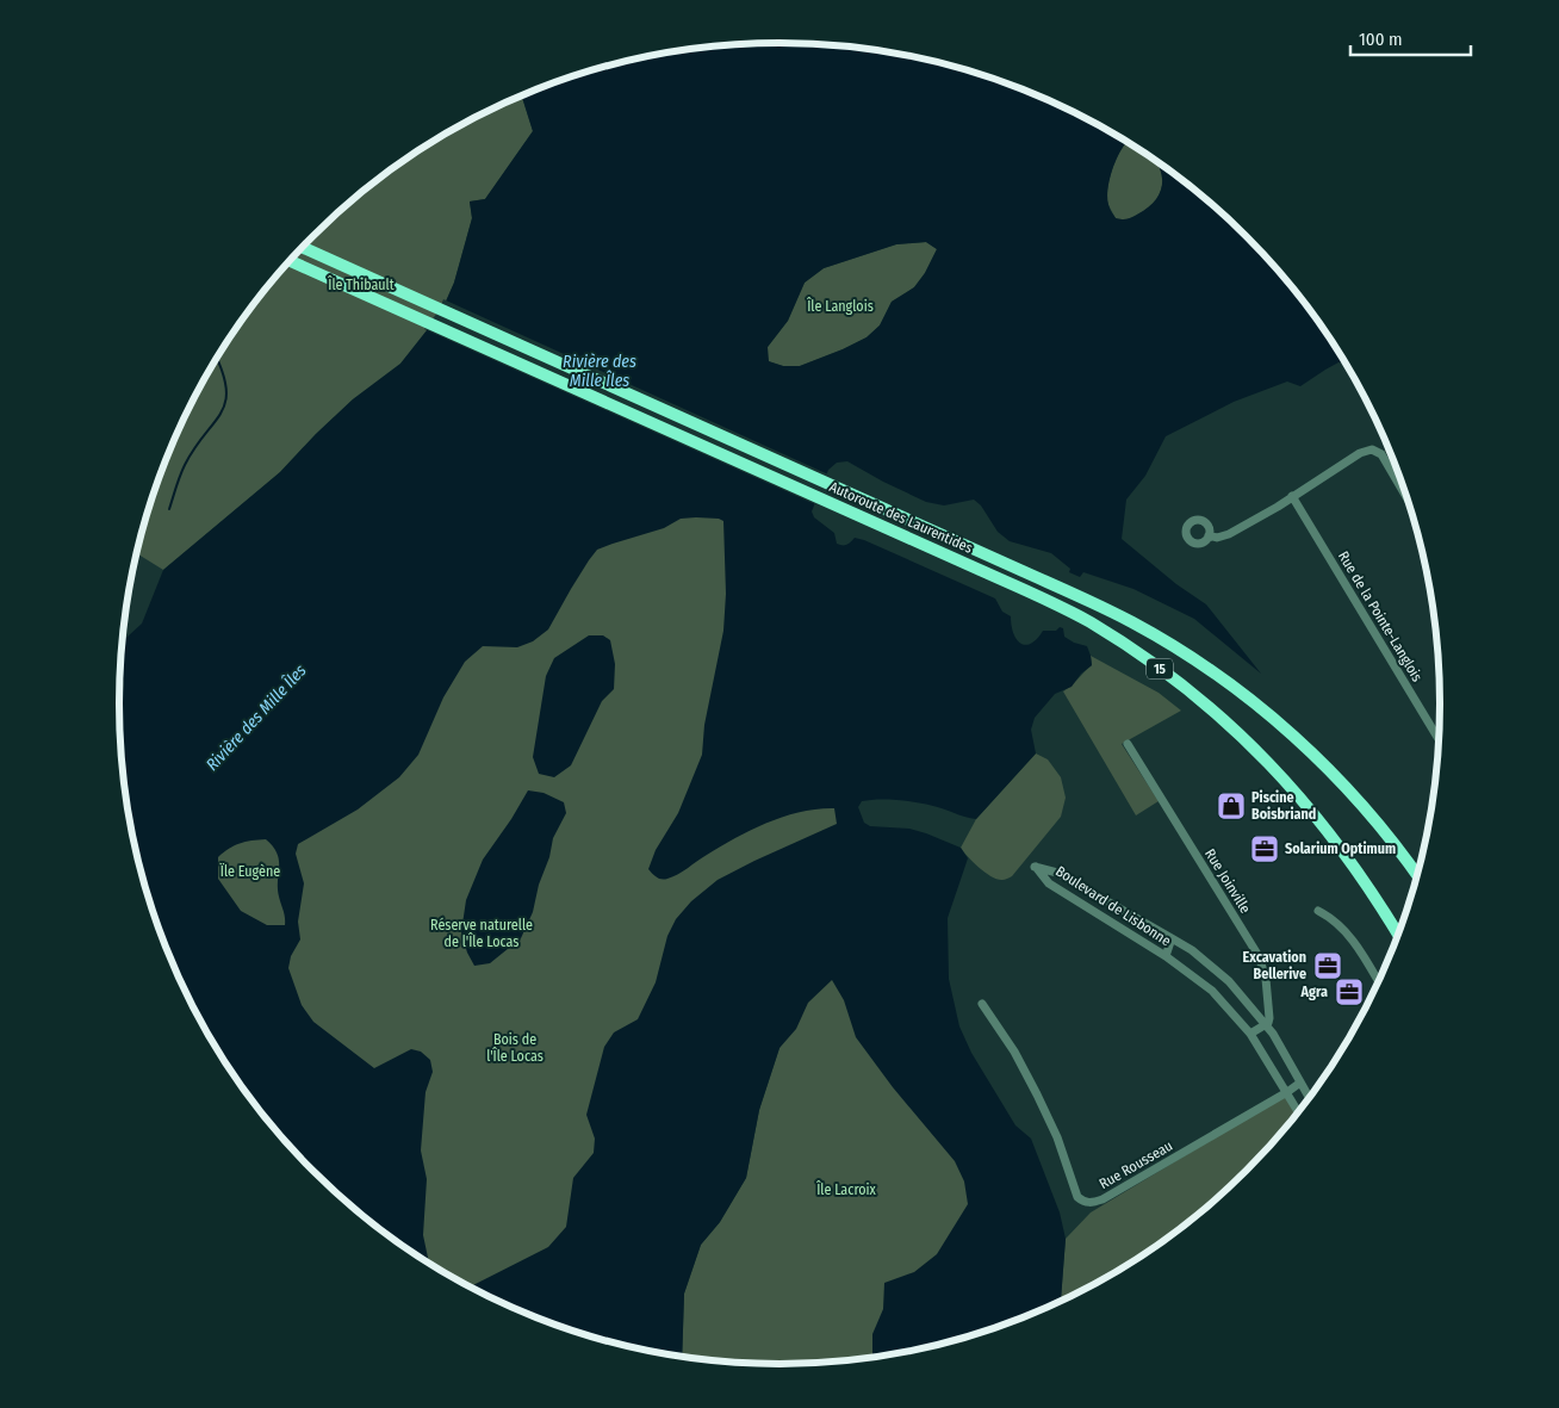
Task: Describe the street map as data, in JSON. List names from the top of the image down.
{
  "streets": {
    "highway": ["Autoroute des Laurentides", "15"],
    "street": [
      "Rue de la Pointe-Langlois",
      "Rue Joinville",
      "Boulevard de Lisbonne",
      "Rue Rousseau"
    ]
  },
  "crossings": [
    ["Rue Joinville", "Boulevard de Lisbonne"],
    ["Boulevard de Lisbonne", "Rue Rousseau"]
  ],
  "water": ["Rivière des Mille Îles"],
  "parks": [
    "Île Thibault",
    "Île Langlois",
    "Ïle Eugène",
    "Réserve naturelle de l'Île Locas",
    "Bois de l'Île Locas",
    "Île Lacroix"
  ],
  "places": {
    "shop": ["Piscine Boisbriand"],
    "office": ["Solarium Optimum", "Excavation Bellerive", "Agra"]
  },
  "scale_bar": "100 m"
}
